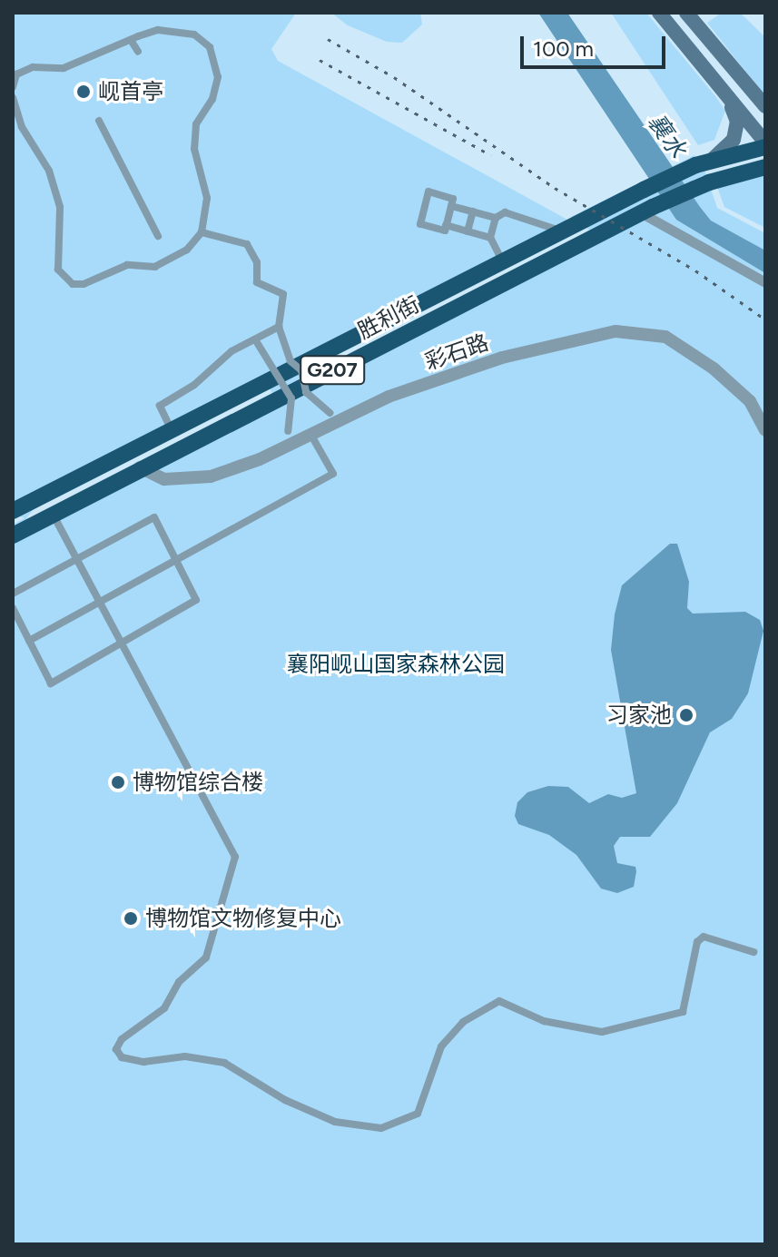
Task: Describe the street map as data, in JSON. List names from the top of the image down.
{
  "streets": {
    "highway": ["胜利街", "G207"],
    "street": ["彩石路"]
  },
  "crossings": [
    ["胜利街", "彩石路"],
    ["胜利街", "G207"]
  ],
  "water": ["襄水"],
  "parks": ["襄阳岘山国家森林公园"],
  "places": [
    "岘首亭",
    "习家池",
    "博物馆综合楼",
    "博物馆文物修复中心"
  ],
  "scale_bar": "100 m"
}
